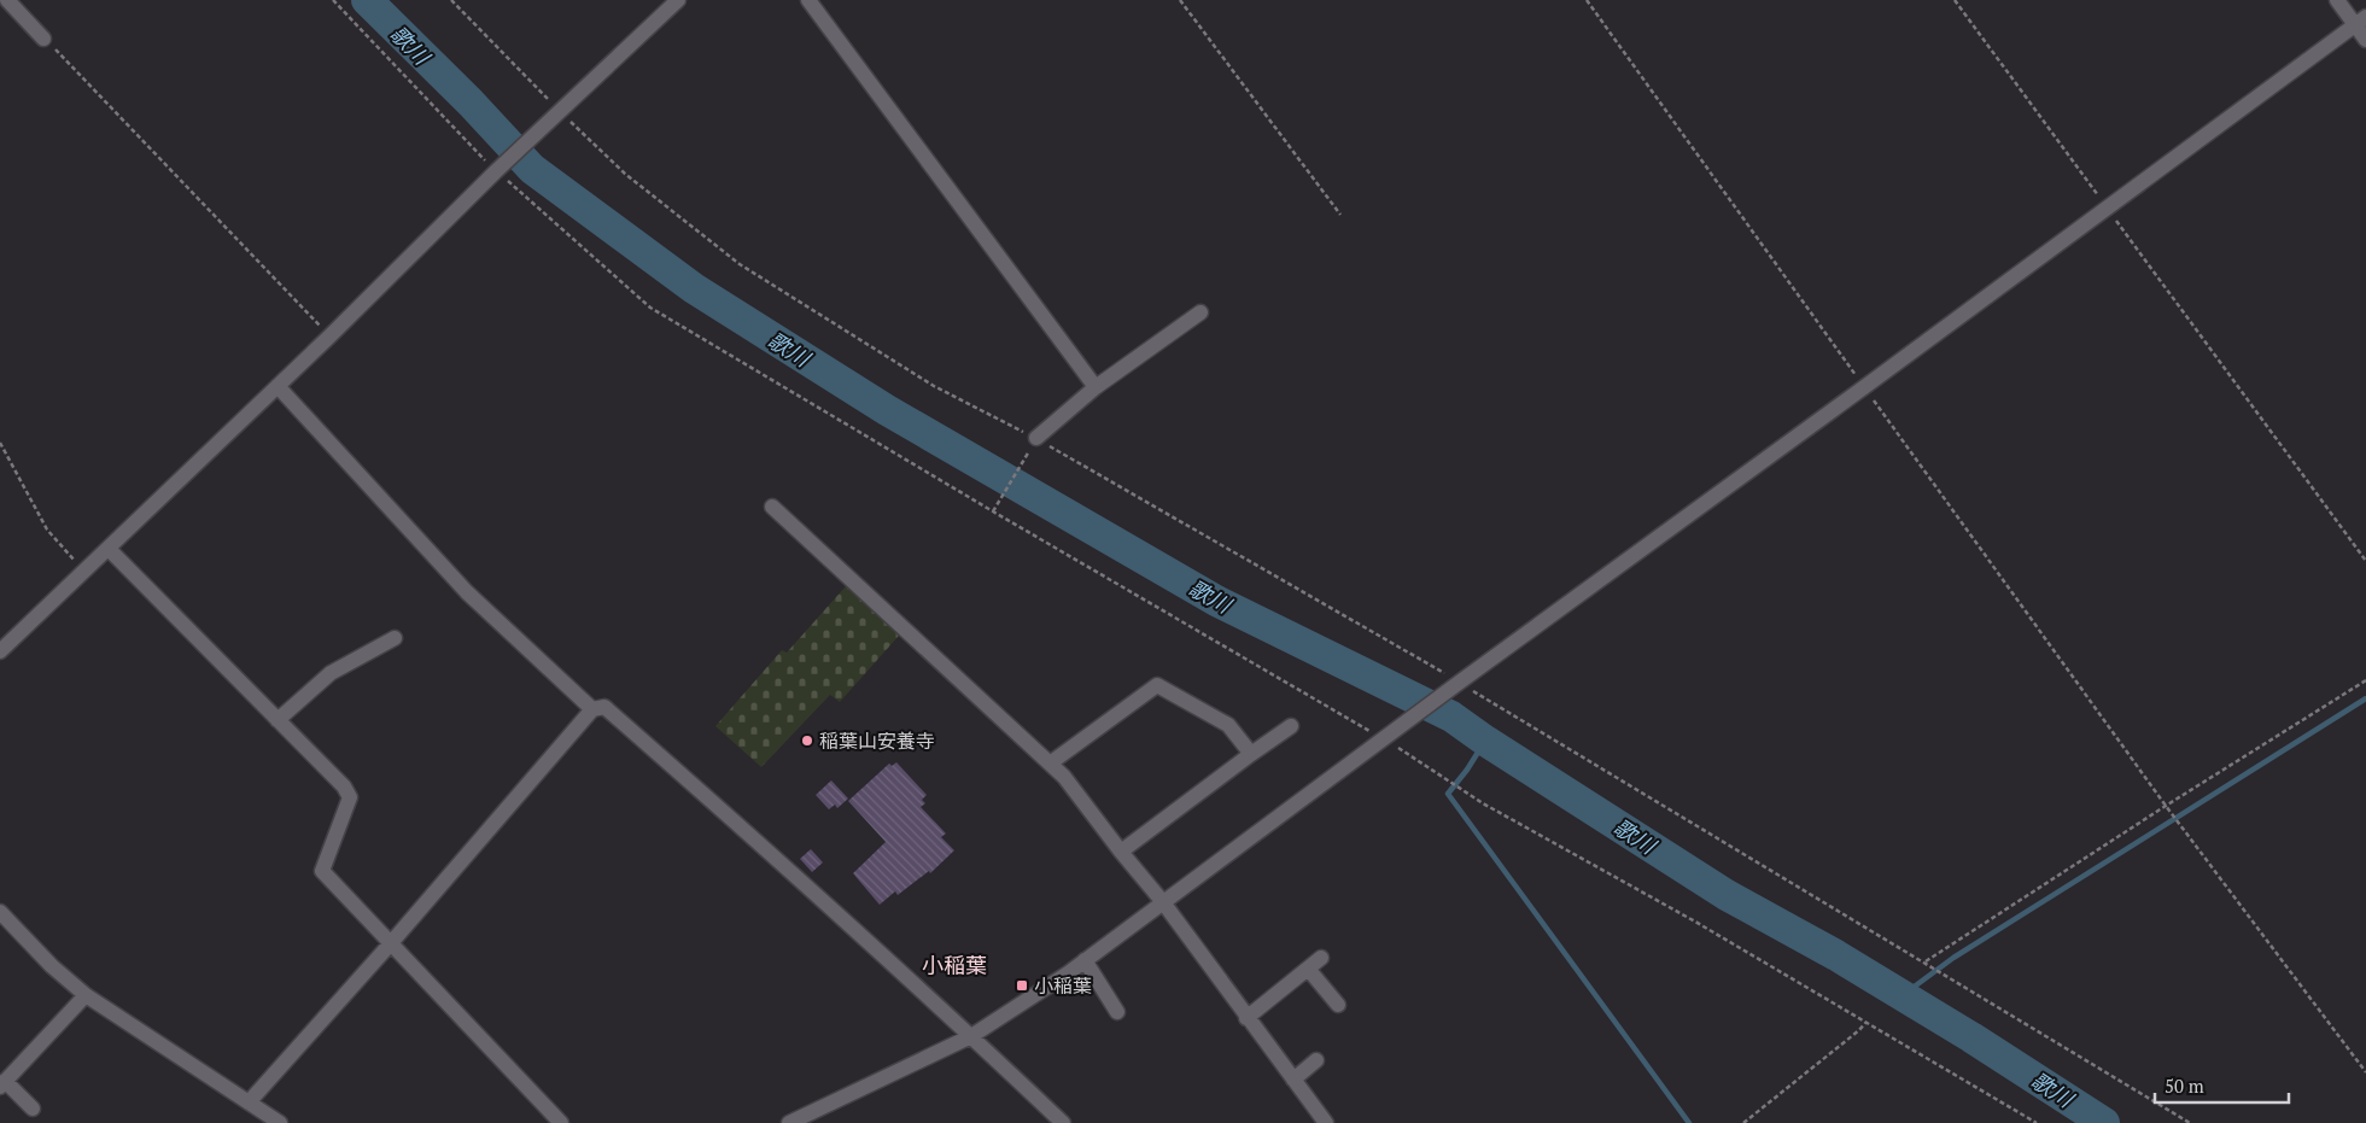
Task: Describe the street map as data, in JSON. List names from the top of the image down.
{
  "districts": ["小稲葉"],
  "water": ["歌川"],
  "places": {
    "other": ["稲葉山安養寺"],
    "transit": ["小稲葉"]
  },
  "scale_bar": "50 m"
}
